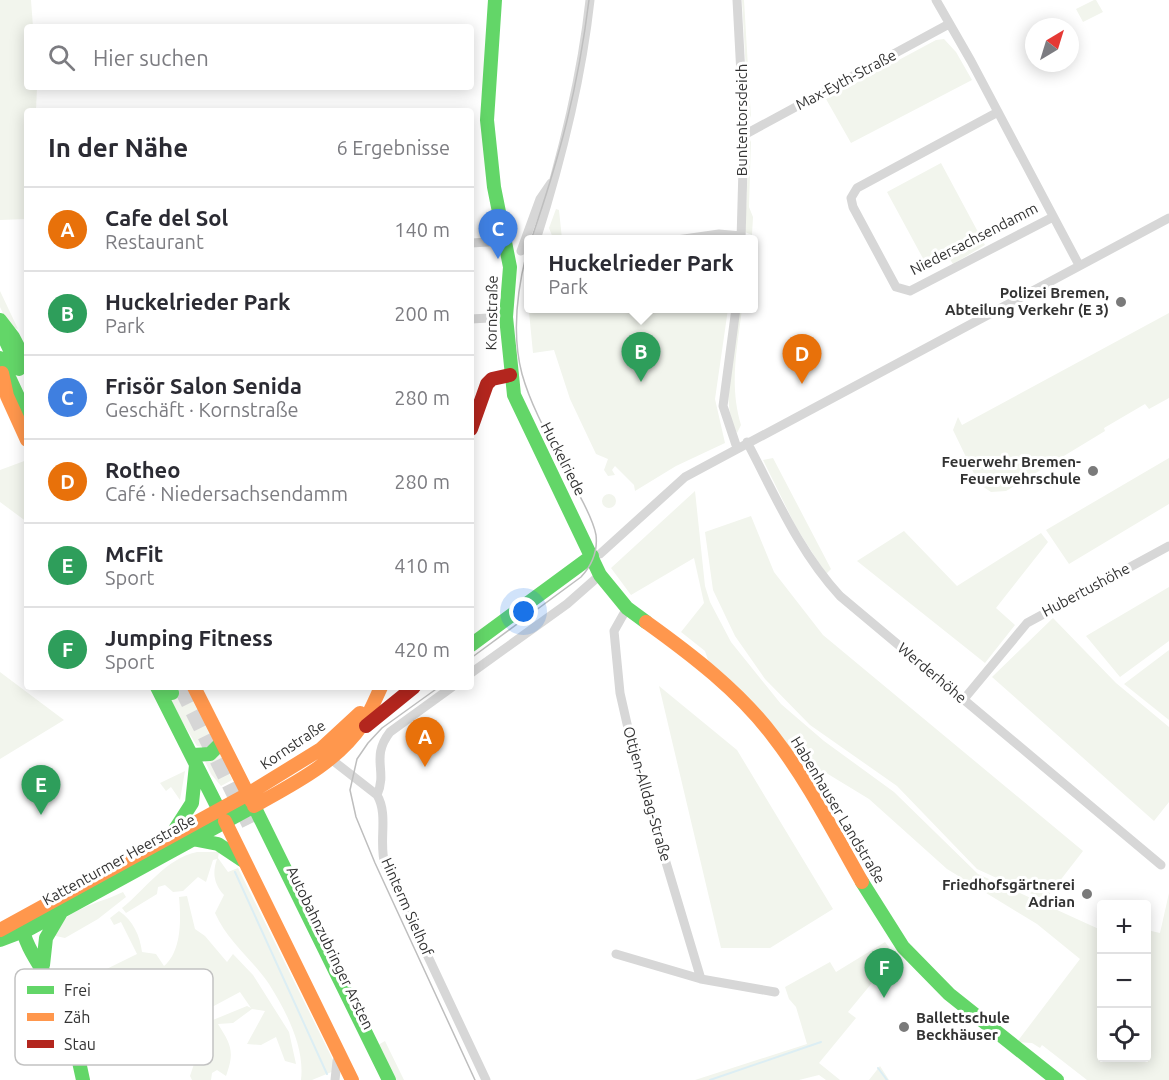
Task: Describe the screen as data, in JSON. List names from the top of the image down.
{
  "streets": {
    "main road": [
      "Kornstraße",
      "Huckelriede",
      "Habenhauser Landstraße",
      "Kattenturmer Heerstraße",
      "Autobahnzubringer Arsten"
    ],
    "street": [
      "Max-Eyth-Straße",
      "Buntentorsdeich",
      "Niedersachsendamm",
      "Hubertushöhe",
      "Werderhöhe",
      "Ottjen-Alldag-Straße",
      "Hinterm Sielhof"
    ]
  },
  "crossings": [
    ["Max-Eyth-Straße", "Buntentorsdeich"],
    ["Max-Eyth-Straße", "Niedersachsendamm"],
    ["Kornstraße", "Huckelriede"],
    ["Kornstraße", "Kattenturmer Heerstraße"],
    ["Huckelriede", "Habenhauser Landstraße"],
    ["Hubertushöhe", "Werderhöhe"],
    ["Ottjen-Alldag-Straße", "Habenhauser Landstraße"]
  ],
  "places": [
    "Polizei Bremen, Abteilung Verkehr (E 3)",
    "Feuerwehr Bremen- Feuerwehrschule",
    "Friedhofsgärtnerei Adrian",
    "Ballettschule Beckhäuser"
  ],
  "legend": ["Frei", "Zäh", "Stau"],
  "north": "top right",
  "page": {
    "search": "Hier suchen",
    "heading": ["In der Nähe", "6 Ergebnisse"],
    "list": [
      {
        "mark": "A",
        "name": "Cafe del Sol",
        "note": "Restaurant",
        "value": "140 m"
      },
      {
        "mark": "B",
        "name": "Huckelrieder Park",
        "note": "Park",
        "value": "200 m"
      },
      {
        "mark": "C",
        "name": "Frisör Salon Senida",
        "note": "Geschäft · Kornstraße",
        "value": "280 m"
      },
      {
        "mark": "D",
        "name": "Rotheo",
        "note": "Café · Niedersachsendamm",
        "value": "280 m"
      },
      {
        "mark": "E",
        "name": "McFit",
        "note": "Sport",
        "value": "410 m"
      },
      {
        "mark": "F",
        "name": "Jumping Fitness",
        "note": "Sport",
        "value": "420 m"
      }
    ],
    "pins": [
      "C",
      "B",
      "D",
      "A",
      "E",
      "F"
    ],
    "popup": ["Huckelrieder Park", "Park"],
    "map_buttons": ["+", "−"]
  }
}
